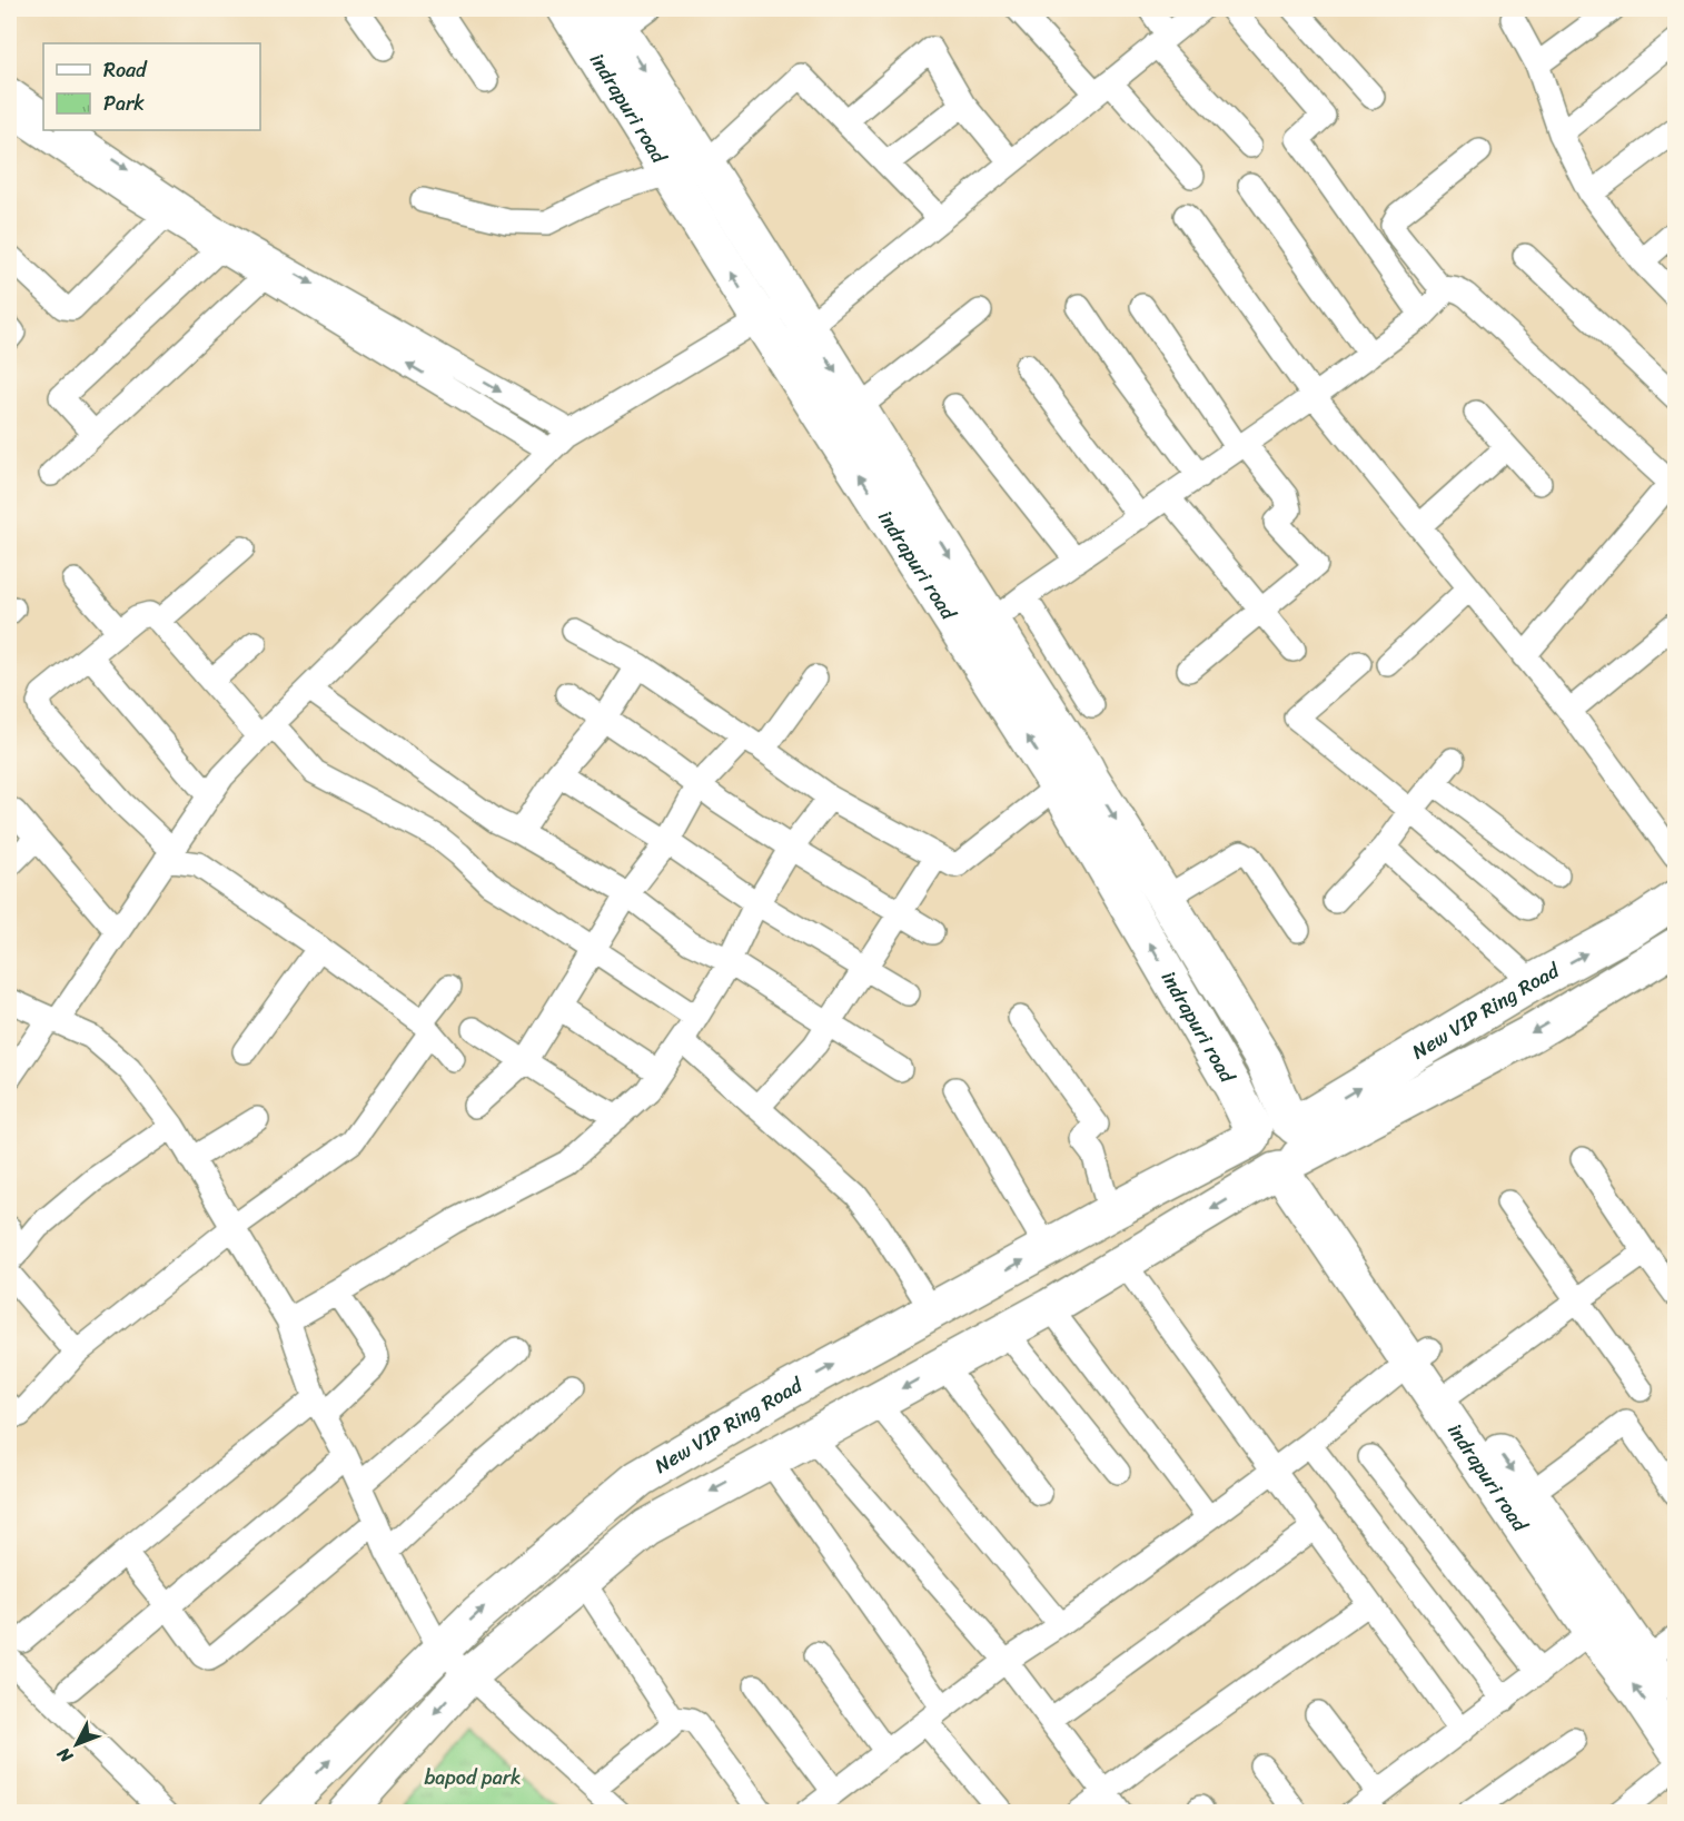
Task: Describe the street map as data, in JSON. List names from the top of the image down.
{
  "streets": {
    "main road": ["indrapuri road", "New VIP Ring Road"]
  },
  "crossings": [
    ["indrapuri road", "New VIP Ring Road"]
  ],
  "parks": ["bapod park"],
  "legend": ["Road", "Park"],
  "north": "bottom left"
}
